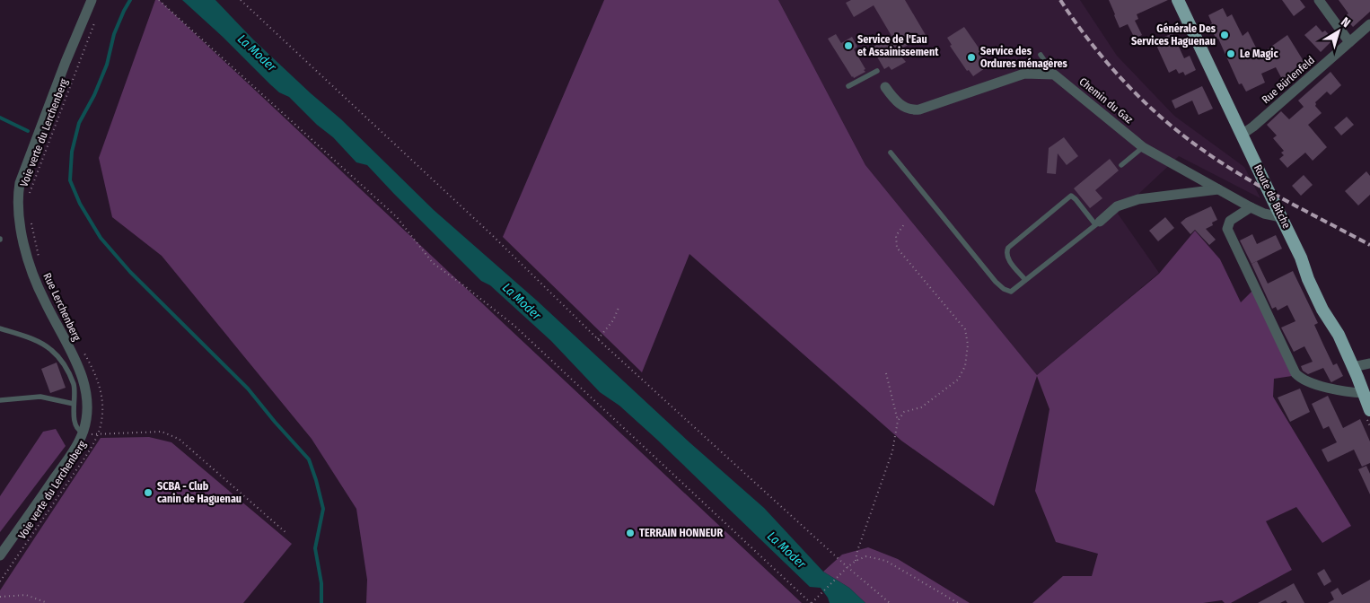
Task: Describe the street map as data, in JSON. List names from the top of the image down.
{
  "streets": {
    "main road": ["Route de Bitche"],
    "street": ["Rue Bürlenfeld", "Chemin du Gaz", "Rue Lerchenberg"],
    "path": ["Voie verte du Lerchenberg"]
  },
  "crossings": [
    ["Rue Bürlenfeld", "Route de Bitche"],
    ["Chemin du Gaz", "Route de Bitche"]
  ],
  "water": ["La Moder"],
  "places": [
    "Générale Des Services Haguenau",
    "Service de l'Eau et Assainissement",
    "Le Magic",
    "Service des Ordures ménagères",
    "SCBA - Club canin de Haguenau",
    "TERRAIN HONNEUR"
  ],
  "north": "top right"
}
